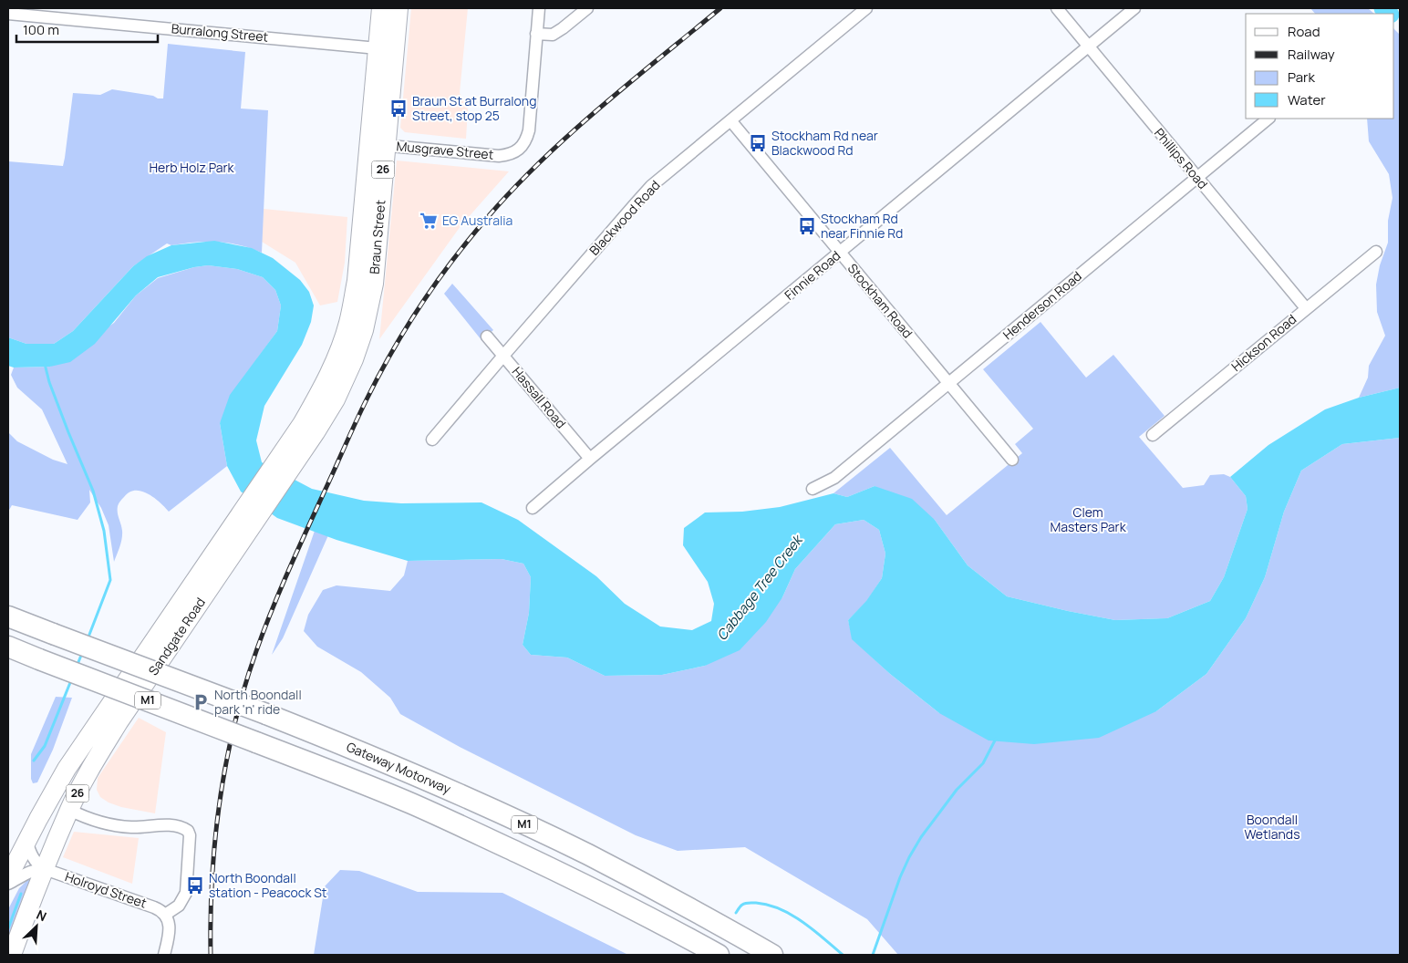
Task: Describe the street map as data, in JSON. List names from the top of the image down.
{
  "streets": {
    "highway": [
      "26",
      "Braun Street",
      "Sandgate Road",
      "M1",
      "Gateway Motorway"
    ],
    "street": [
      "Burralong Street",
      "Musgrave Street",
      "Phillips Road",
      "Blackwood Road",
      "Finnie Road",
      "Stockham Road",
      "Henderson Road",
      "Hickson Road",
      "Hassall Road",
      "Holroyd Street"
    ]
  },
  "crossings": [
    ["Burralong Street", "Braun Street"],
    ["Musgrave Street", "Braun Street"],
    ["Phillips Road", "Finnie Road"],
    ["Phillips Road", "Henderson Road"],
    ["Phillips Road", "Hickson Road"],
    ["Blackwood Road", "Stockham Road"],
    ["Blackwood Road", "Hassall Road"],
    ["Braun Street", "Sandgate Road"],
    ["Finnie Road", "Stockham Road"],
    ["Finnie Road", "Hassall Road"],
    ["Stockham Road", "Henderson Road"],
    ["Sandgate Road", "Holroyd Street"]
  ],
  "water": ["Cabbage Tree Creek"],
  "parks": ["Herb Holz Park", "Clem Masters Park", "Boondall Wetlands"],
  "places": {
    "bus stop": [
      "Braun St at Burralong Street, stop 25",
      "Stockham Rd near Blackwood Rd",
      "Stockham Rd near Finnie Rd",
      "North Boondall station - Peacock St"
    ],
    "supermarket": ["EG Australia"],
    "parking": ["North Boondall park 'n' ride"]
  },
  "legend": [
    "Road",
    "Railway",
    "Park",
    "Water"
  ],
  "scale_bar": "100 m",
  "north": "top right"
}
